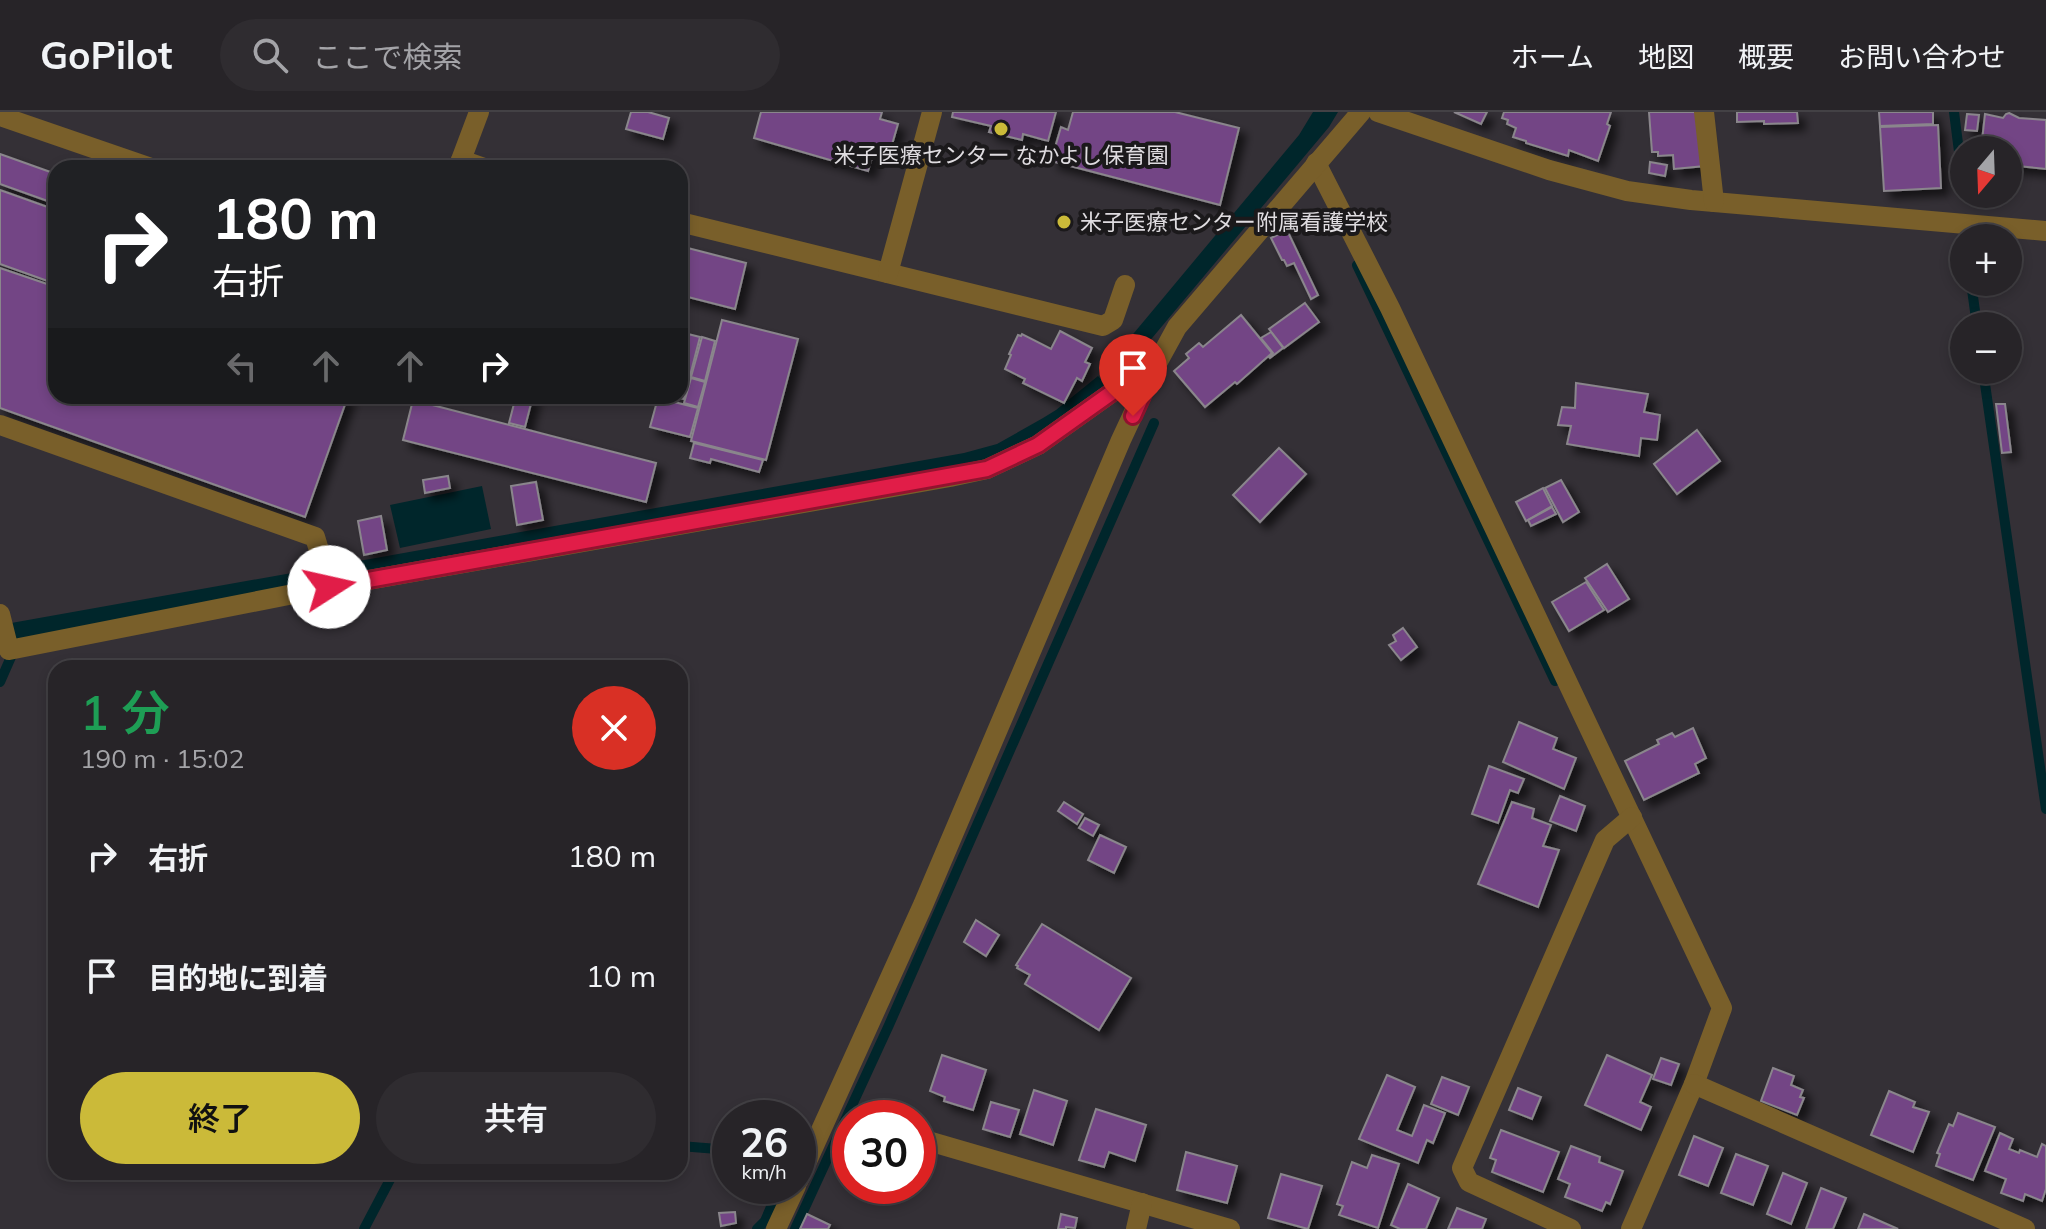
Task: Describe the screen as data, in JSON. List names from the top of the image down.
{
  "places": ["米子医療センター なかよし保育園", "米子医療センター附属看護学校"],
  "north": "bottom",
  "page": {
    "header": "GoPilot",
    "search": "ここで検索",
    "nav": [
      "ホーム",
      "地図",
      "概要",
      "お問い合わせ"
    ],
    "map_buttons": ["+", "−"],
    "turn": ["180 m", "右折"],
    "heading": ["1 分", "190 m · 15:02"],
    "list": [
      {
        "name": "右折",
        "value": "180 m"
      },
      {
        "name": "目的地に到着",
        "value": "10 m"
      }
    ],
    "buttons": ["終了", "共有"],
    "speed": "26 km/h",
    "limit": "30"
  }
}
